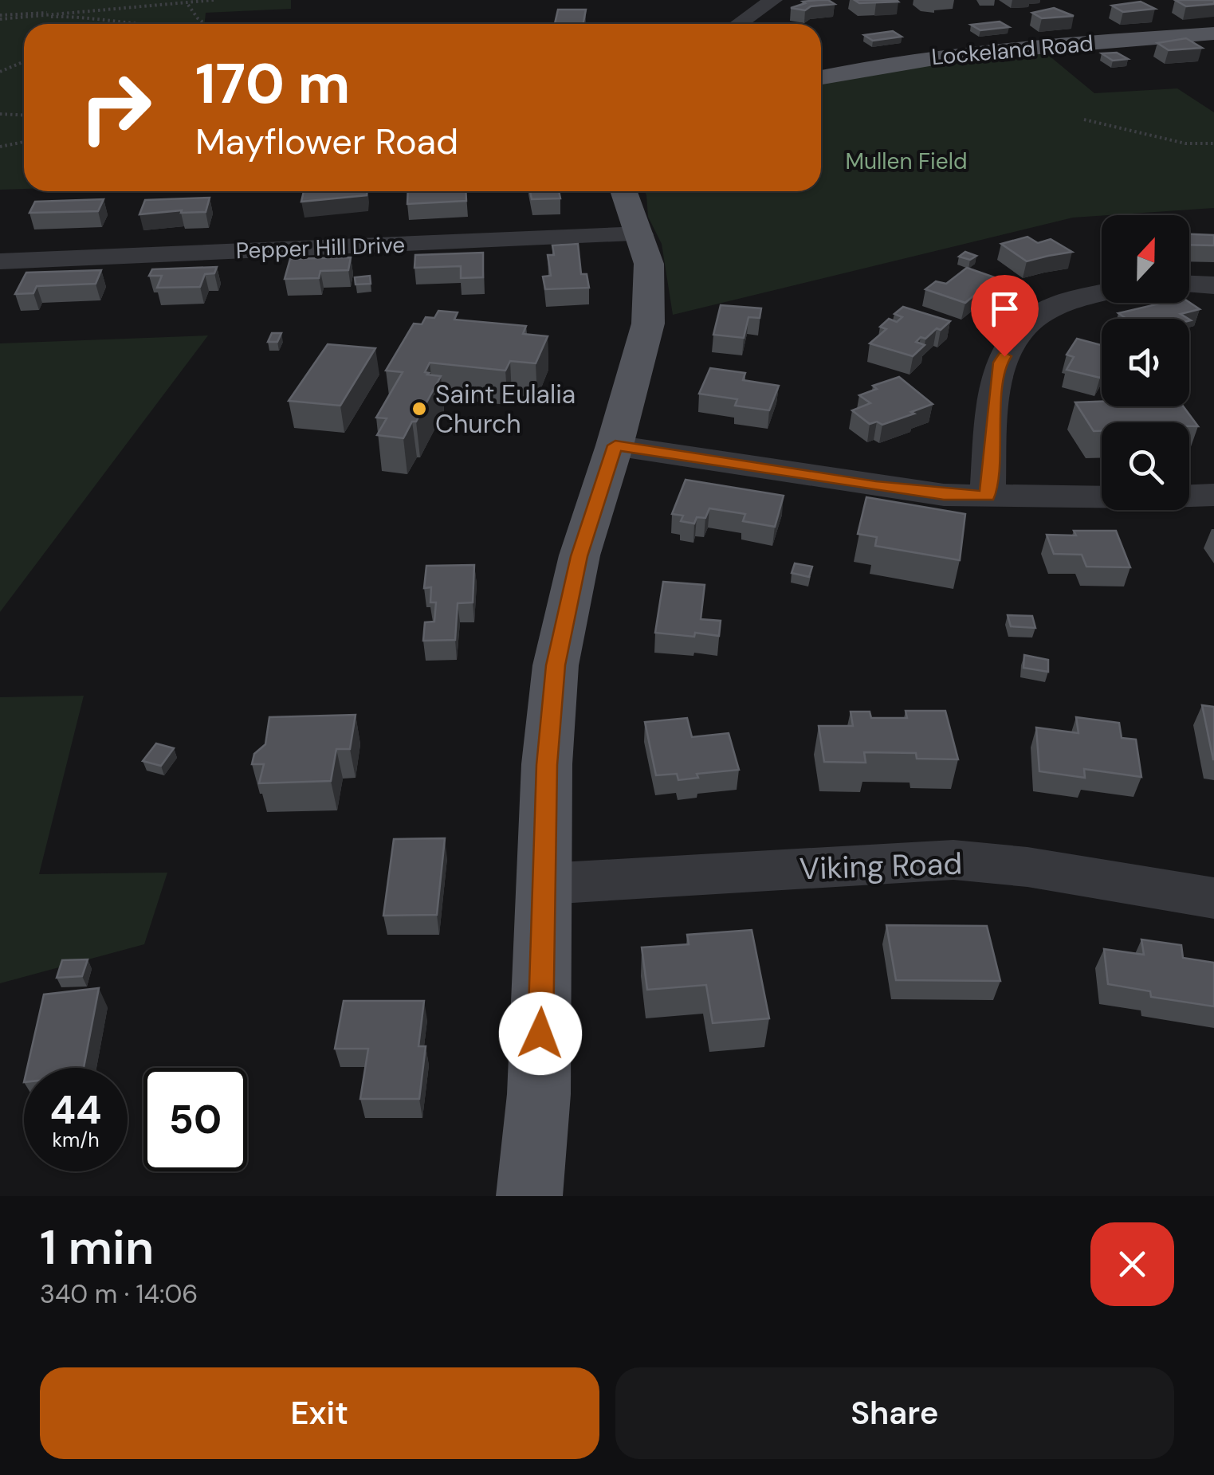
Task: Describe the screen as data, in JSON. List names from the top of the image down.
{
  "streets": {
    "main road": ["Lockeland Road"],
    "street": ["Pepper Hill Drive", "Viking Road"]
  },
  "parks": ["Mullen Field"],
  "places": ["Saint Eulalia Church"],
  "north": "top",
  "page": {
    "turn": ["170 m", "Mayflower Road"],
    "speed": "44 km/h",
    "limit": "50",
    "heading": ["1 min", "340 m · 14:06"],
    "buttons": ["Exit", "Share"]
  }
}
